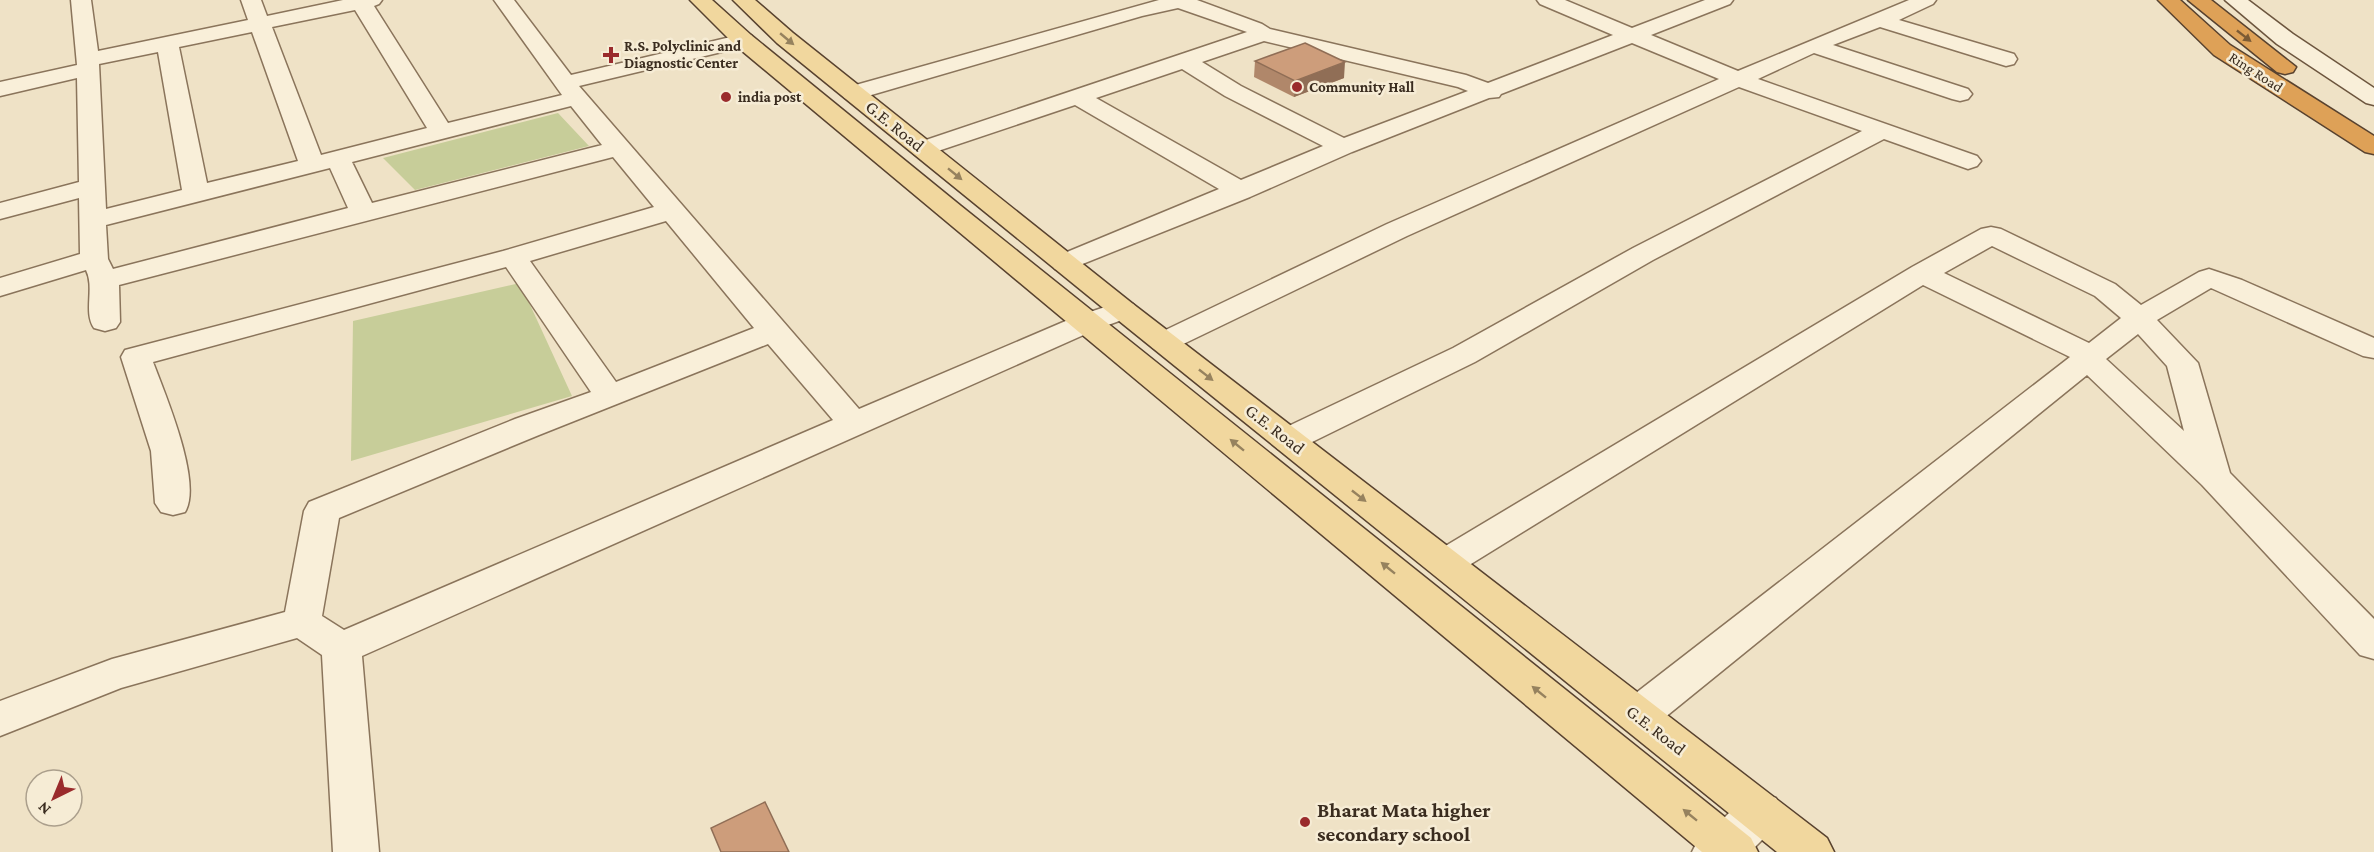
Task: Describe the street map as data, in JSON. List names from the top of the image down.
{
  "streets": {
    "highway": ["Ring Road"],
    "main road": ["G.E. Road"]
  },
  "places": {
    "health": ["R.S. Polyclinic and Diagnostic Center"],
    "other": ["Community Hall", "india post", "Bharat Mata higher secondary school"]
  },
  "north": "bottom left"
}
